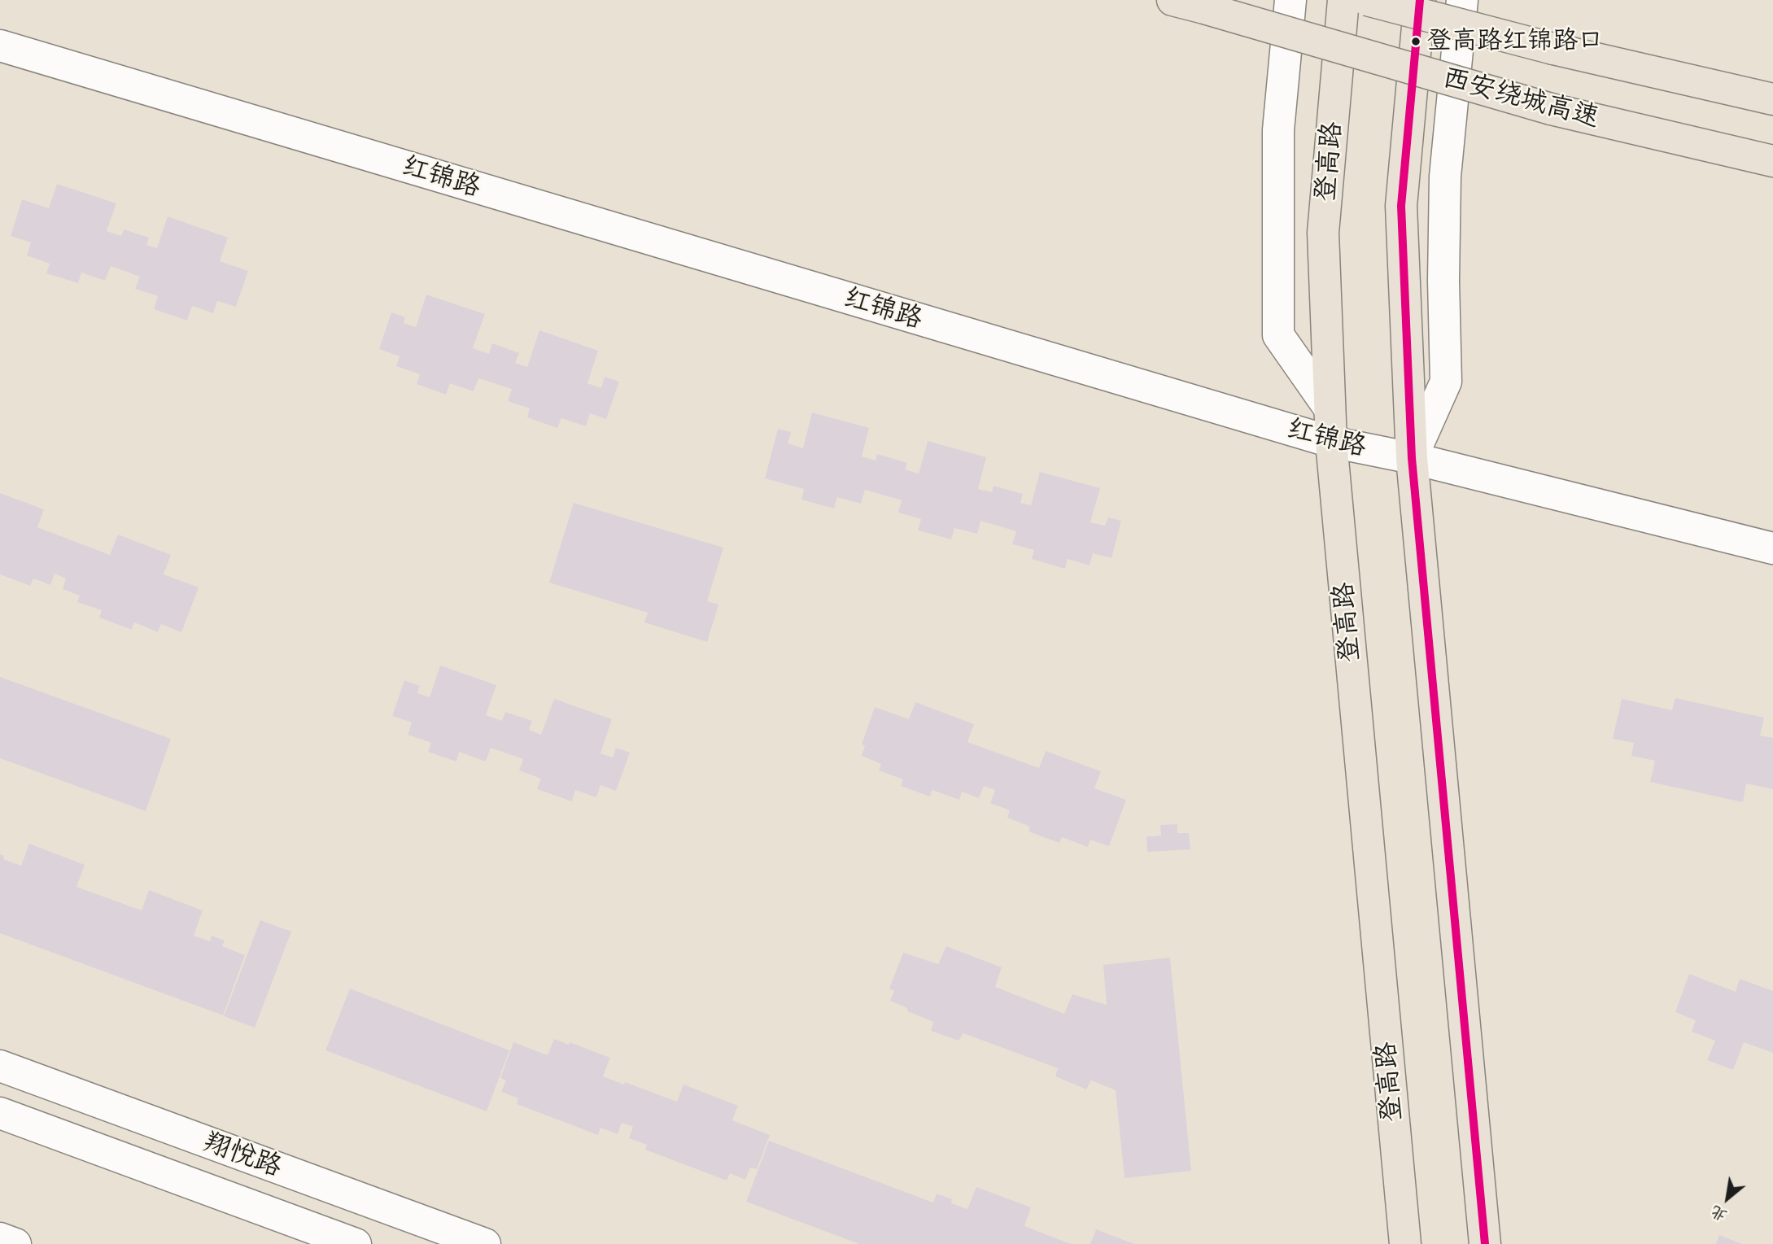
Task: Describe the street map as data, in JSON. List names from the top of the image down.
{
  "streets": {
    "main road": ["西安绕城高速", "登高路"],
    "street": ["红锦路", "翔悦路"]
  },
  "crossings": [
    ["登高路", "红锦路"]
  ],
  "places": ["登高路红锦路口"],
  "north": "bottom left"
}
